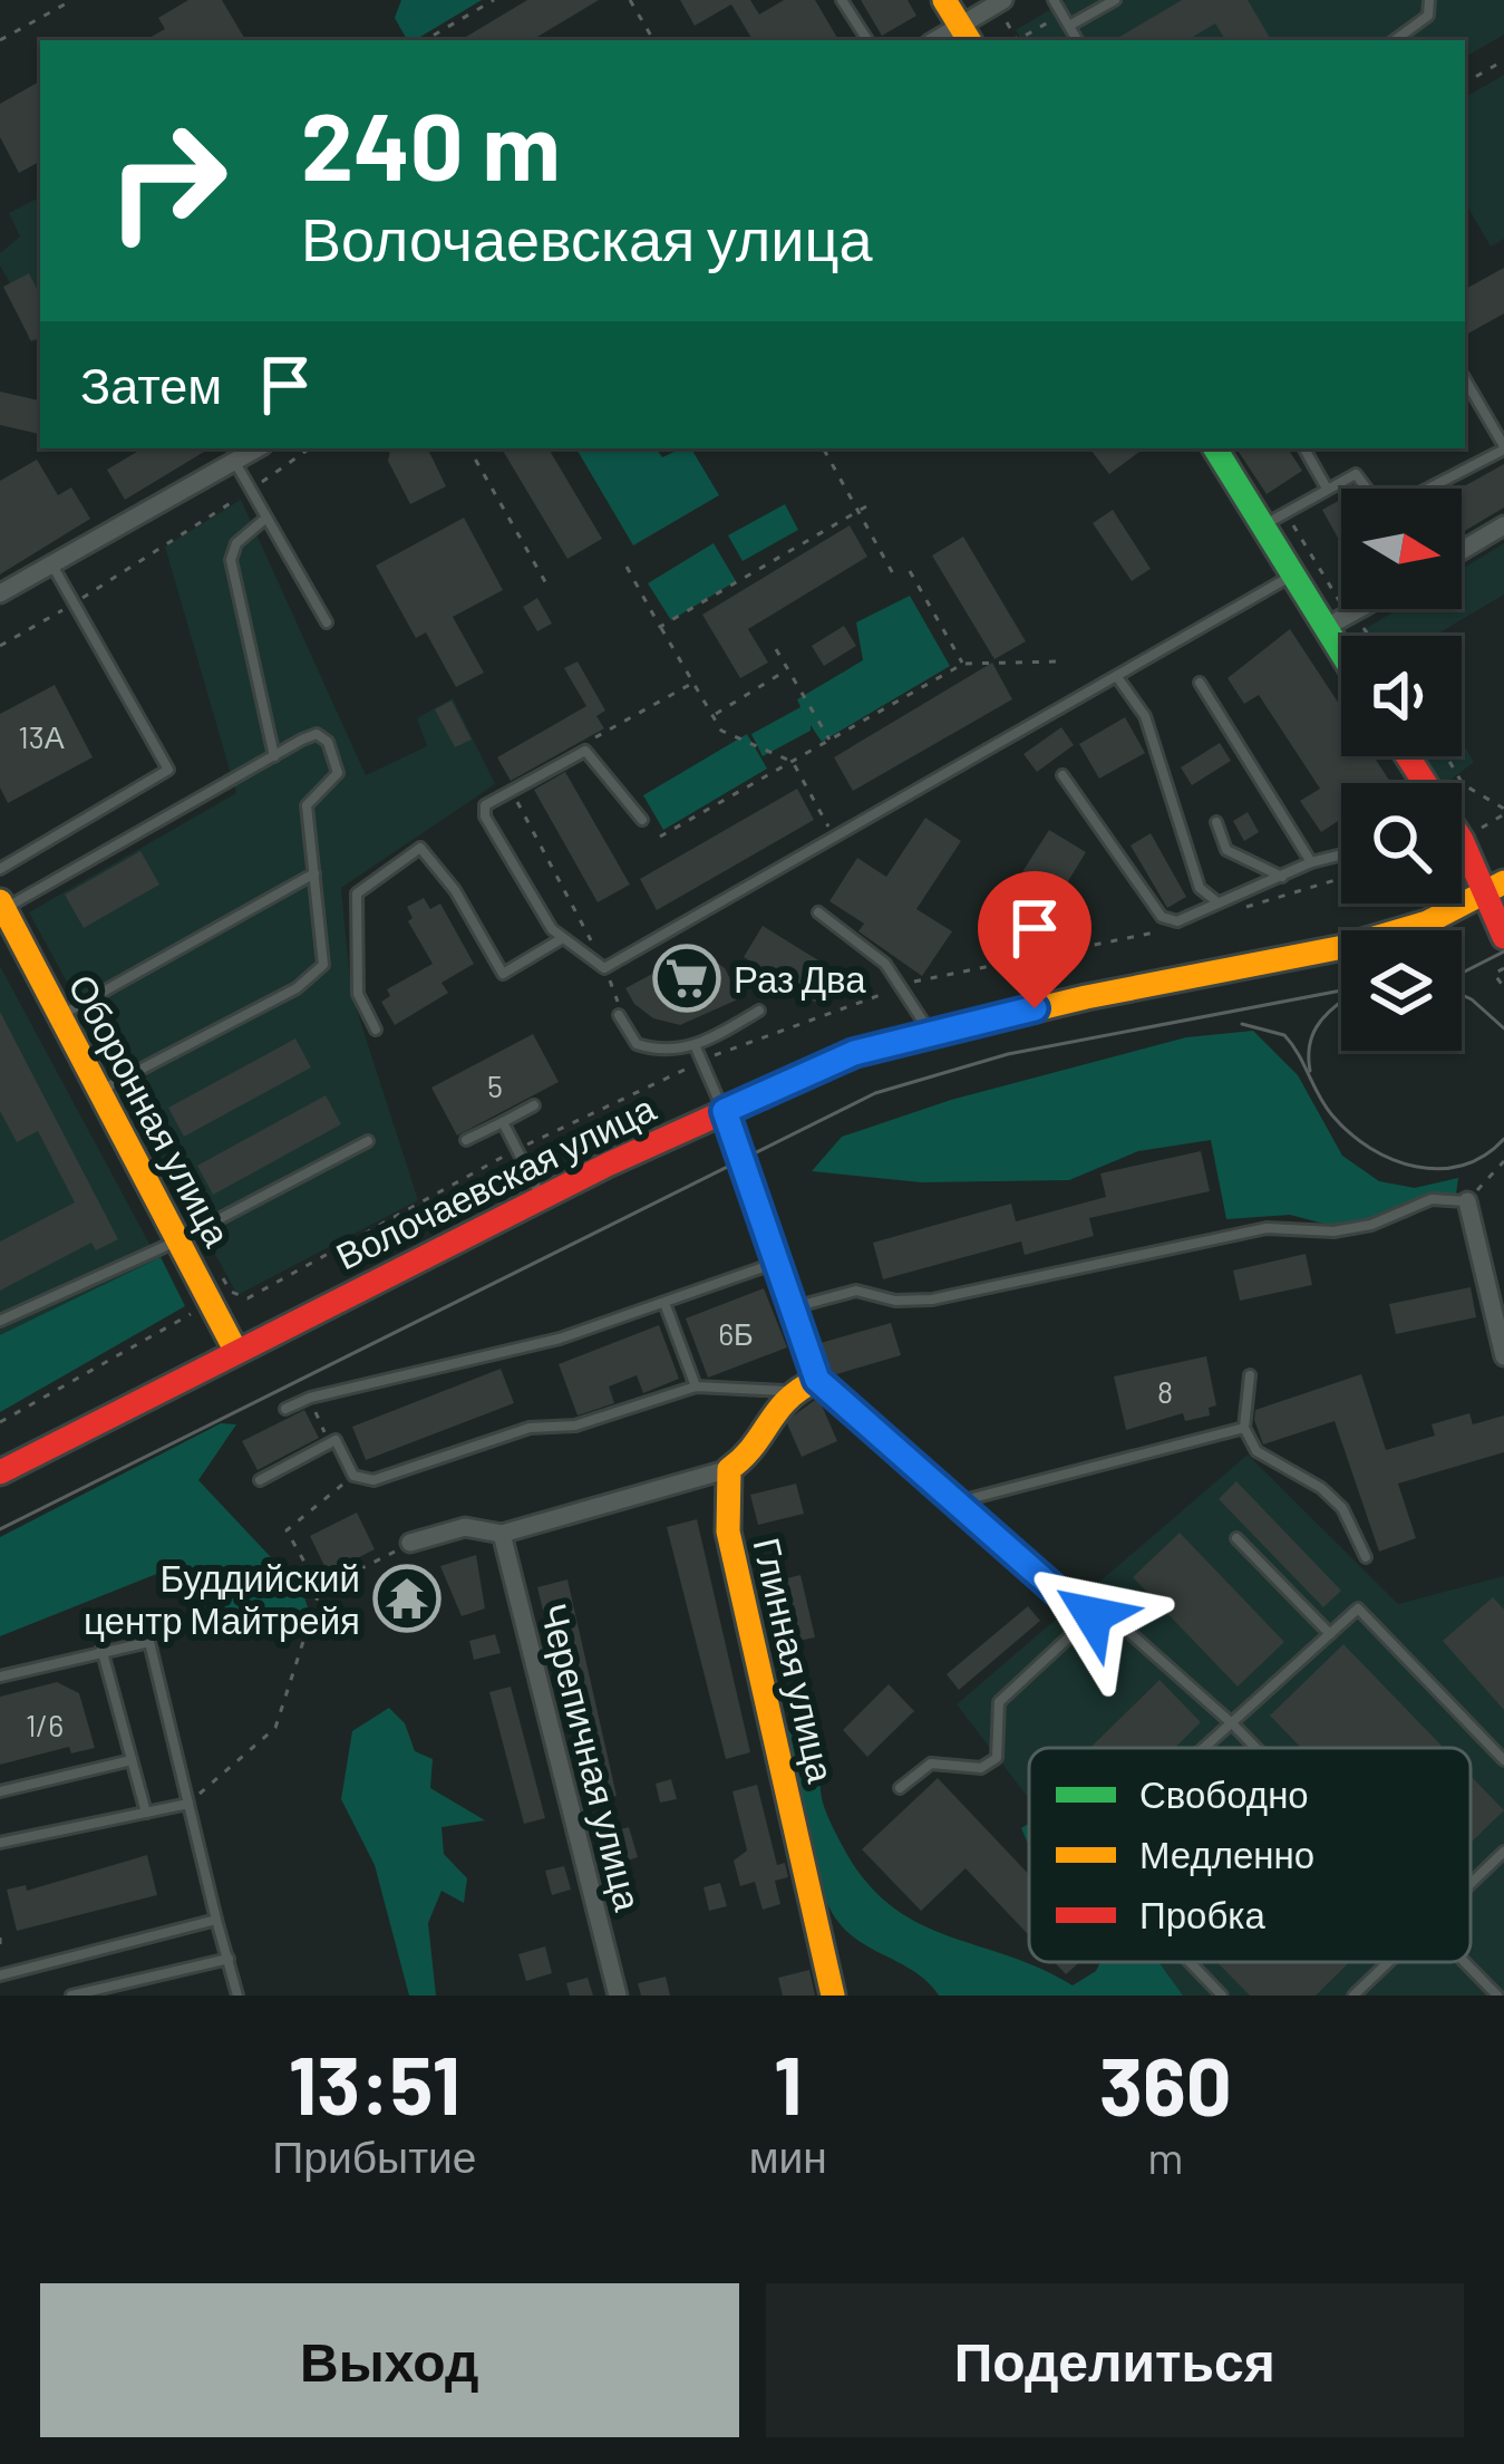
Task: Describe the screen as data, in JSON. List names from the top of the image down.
{
  "streets": {
    "street": [
      "Оборонная улица",
      "Волочаевская улица",
      "Глинная улица",
      "Черепичная улица"
    ]
  },
  "crossings": [
    ["Оборонная улица", "Волочаевская улица"]
  ],
  "places": {
    "supermarket": ["Раз Два"],
    "temple": ["Буддийский центр Майтрейя"]
  },
  "house_numbers": [
    "13А",
    "5",
    "6Б",
    "8",
    "1/6"
  ],
  "legend": ["Свободно", "Медленно", "Пробка"],
  "north": "right",
  "page": {
    "turn": ["240 m", "Волочаевская улица"],
    "then": "Затем",
    "eta": [
      "13:51",
      "Прибытие",
      "1",
      "мин",
      "360",
      "m"
    ],
    "buttons": ["Выход", "Поделиться"]
  }
}
